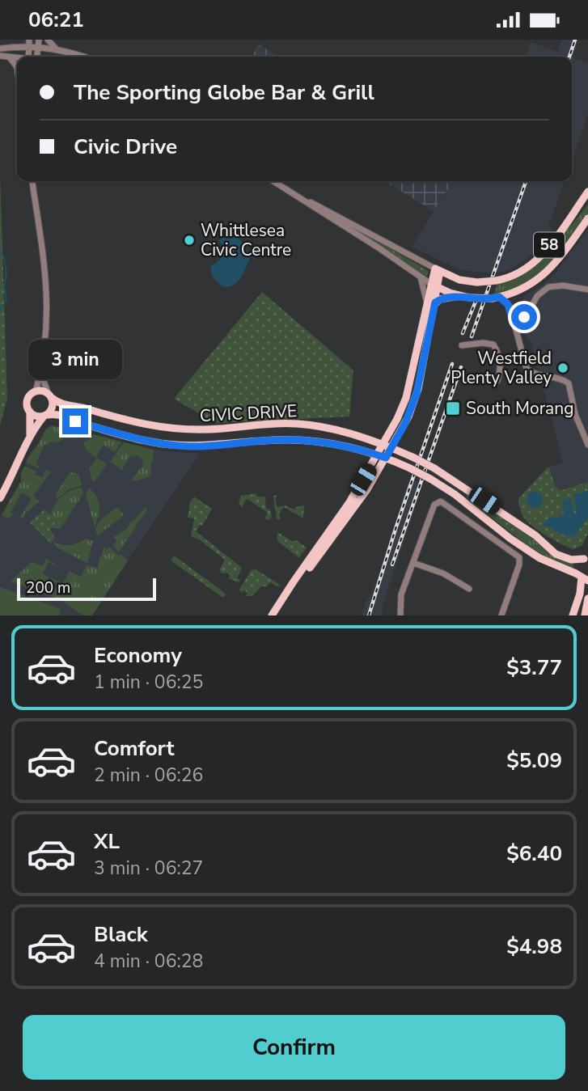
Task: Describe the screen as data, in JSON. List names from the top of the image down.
{
  "streets": {
    "main road": ["58", "CIVIC DRIVE"]
  },
  "places": {
    "other": ["Whittlesea Civic Centre", "Westfield Plenty Valley"],
    "transit": ["South Morang"]
  },
  "scale_bar": "200 m",
  "page": {
    "status": "06:21",
    "banner": ["The Sporting Globe Bar & Grill", "Civic Drive"],
    "bubble": "3 min",
    "scale": "200 m",
    "list": [
      {
        "name": "Economy",
        "note": "1 min · 06:25",
        "value": "$3.77"
      },
      {
        "name": "Comfort",
        "note": "2 min · 06:26",
        "value": "$5.09"
      },
      {
        "name": "XL",
        "note": "3 min · 06:27",
        "value": "$6.40"
      },
      {
        "name": "Black",
        "note": "4 min · 06:28",
        "value": "$4.98"
      }
    ],
    "buttons": "Confirm"
  }
}
